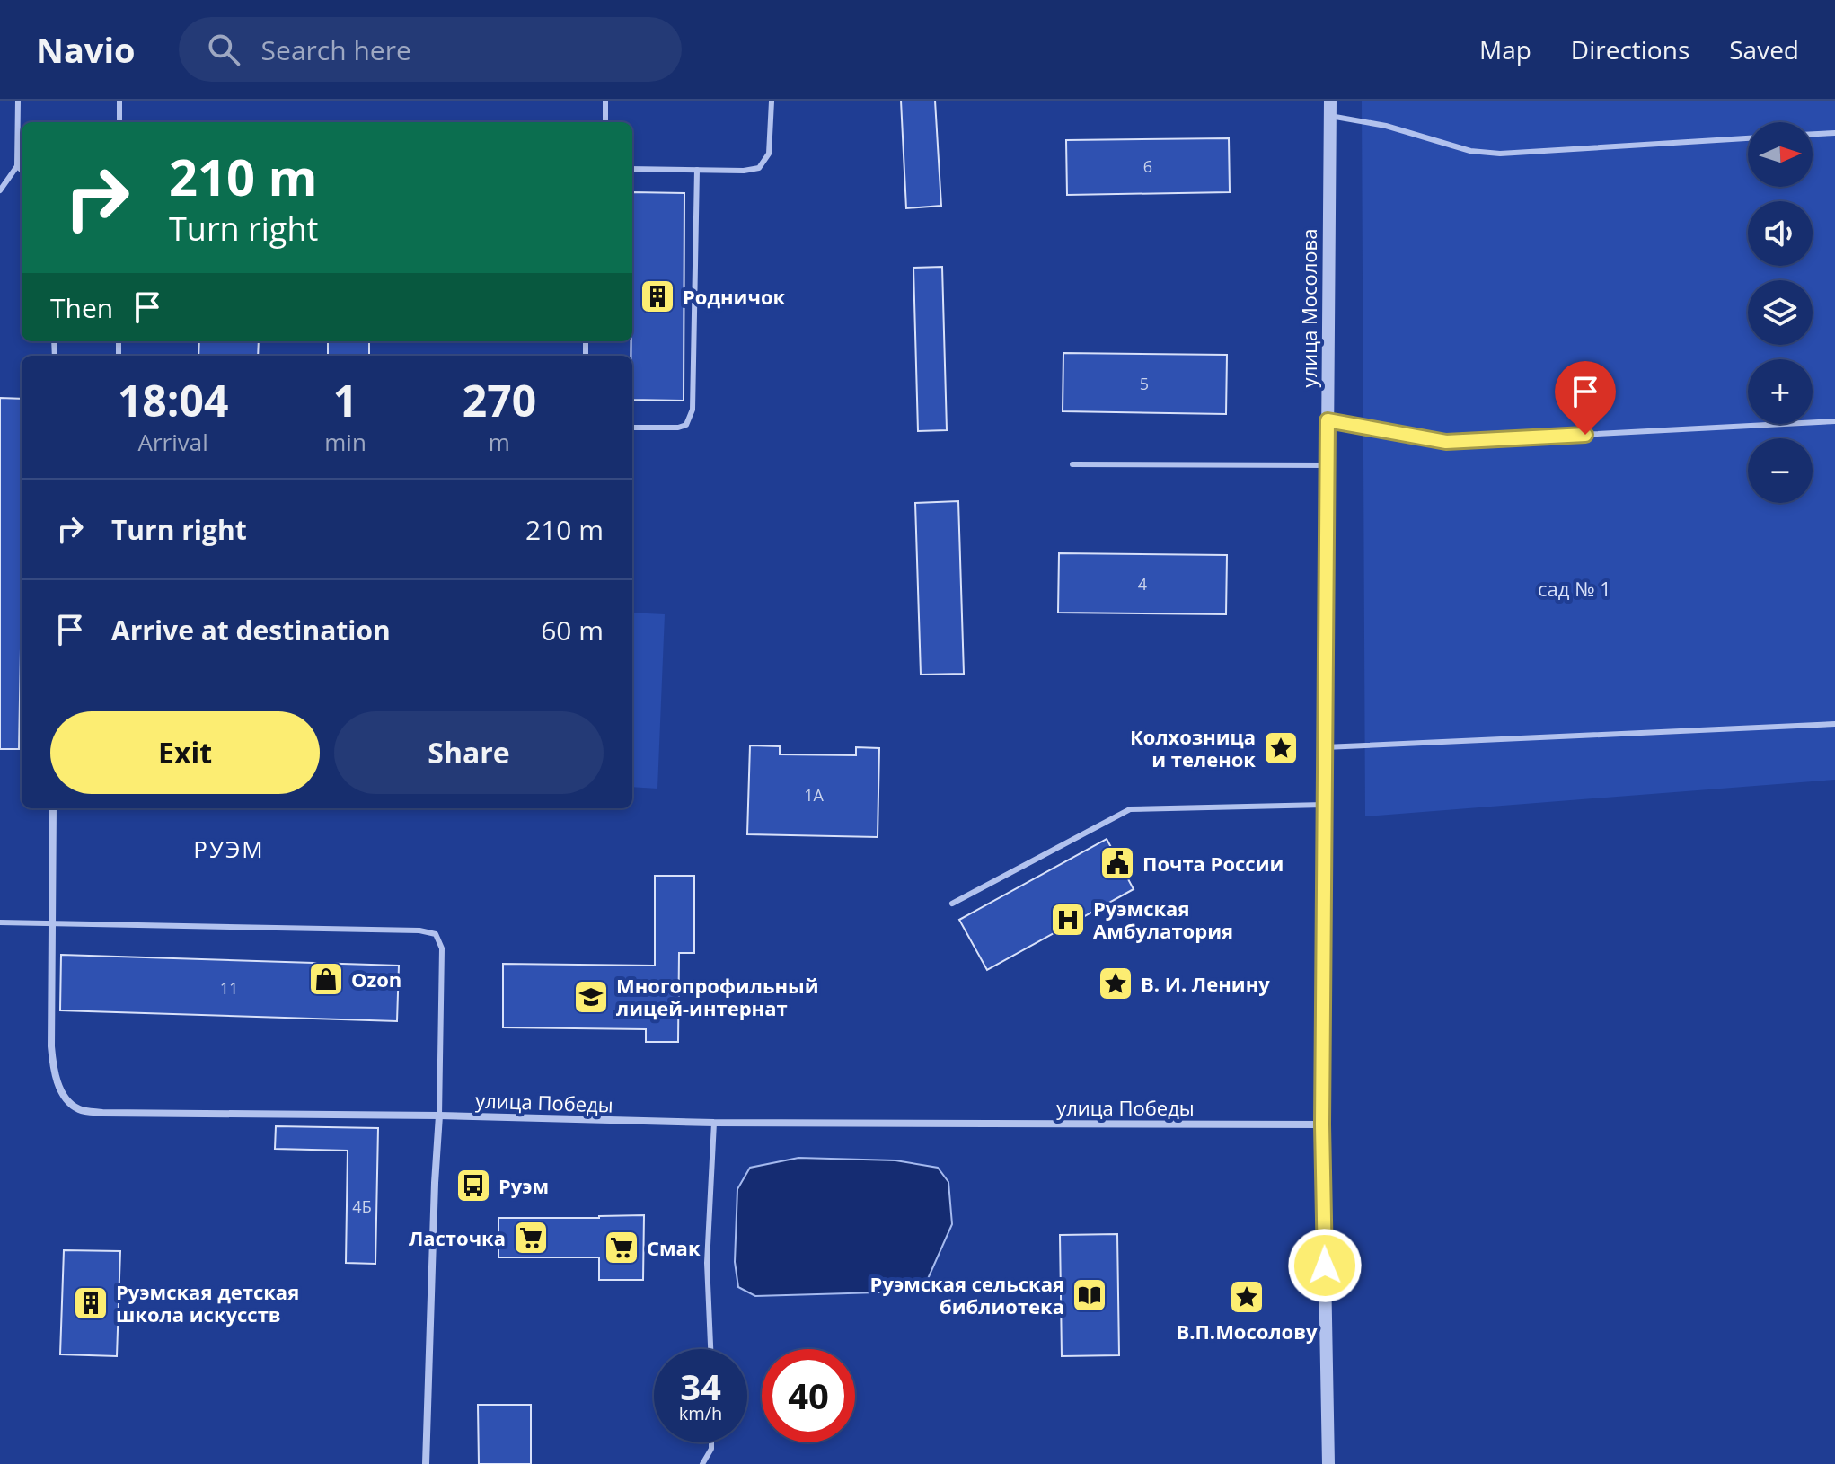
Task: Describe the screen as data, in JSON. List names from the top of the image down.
{
  "streets": {
    "street": ["улица Мосолова", "улица Победы"]
  },
  "crossings": [
    ["улица Мосолова", "улица Победы"]
  ],
  "districts": ["РУЭМ"],
  "parks": ["сад № 1"],
  "places": {
    "building": ["Родничок", "Руэмская детская школа искусств"],
    "place": ["Колхозница и теленок", "В. И. Ленину", "В.П.Мосолову"],
    "public building": ["Почта России"],
    "hospital": ["Руэмская Амбулатория"],
    "shop": ["Ozon"],
    "school or university": ["Многопрофильный лицей-интернат"],
    "bus stop": ["Руэм"],
    "supermarket": ["Ласточка", "Смак"],
    "library": ["Руэмская сельская библиотека"]
  },
  "house_numbers": [
    "6",
    "5",
    "4",
    "1А",
    "11",
    "4Б"
  ],
  "north": "right",
  "page": {
    "header": "Navio",
    "search": "Search here",
    "nav": ["Map", "Directions", "Saved"],
    "map_buttons": ["+", "−"],
    "turn": ["210 m", "Turn right"],
    "then": "Then",
    "eta": [
      "18:04",
      "Arrival",
      "1",
      "min",
      "270",
      "m"
    ],
    "list": [
      {
        "name": "Turn right",
        "value": "210 m"
      },
      {
        "name": "Arrive at destination",
        "value": "60 m"
      }
    ],
    "buttons": ["Exit", "Share"],
    "speed": "34 km/h",
    "limit": "40"
  }
}
